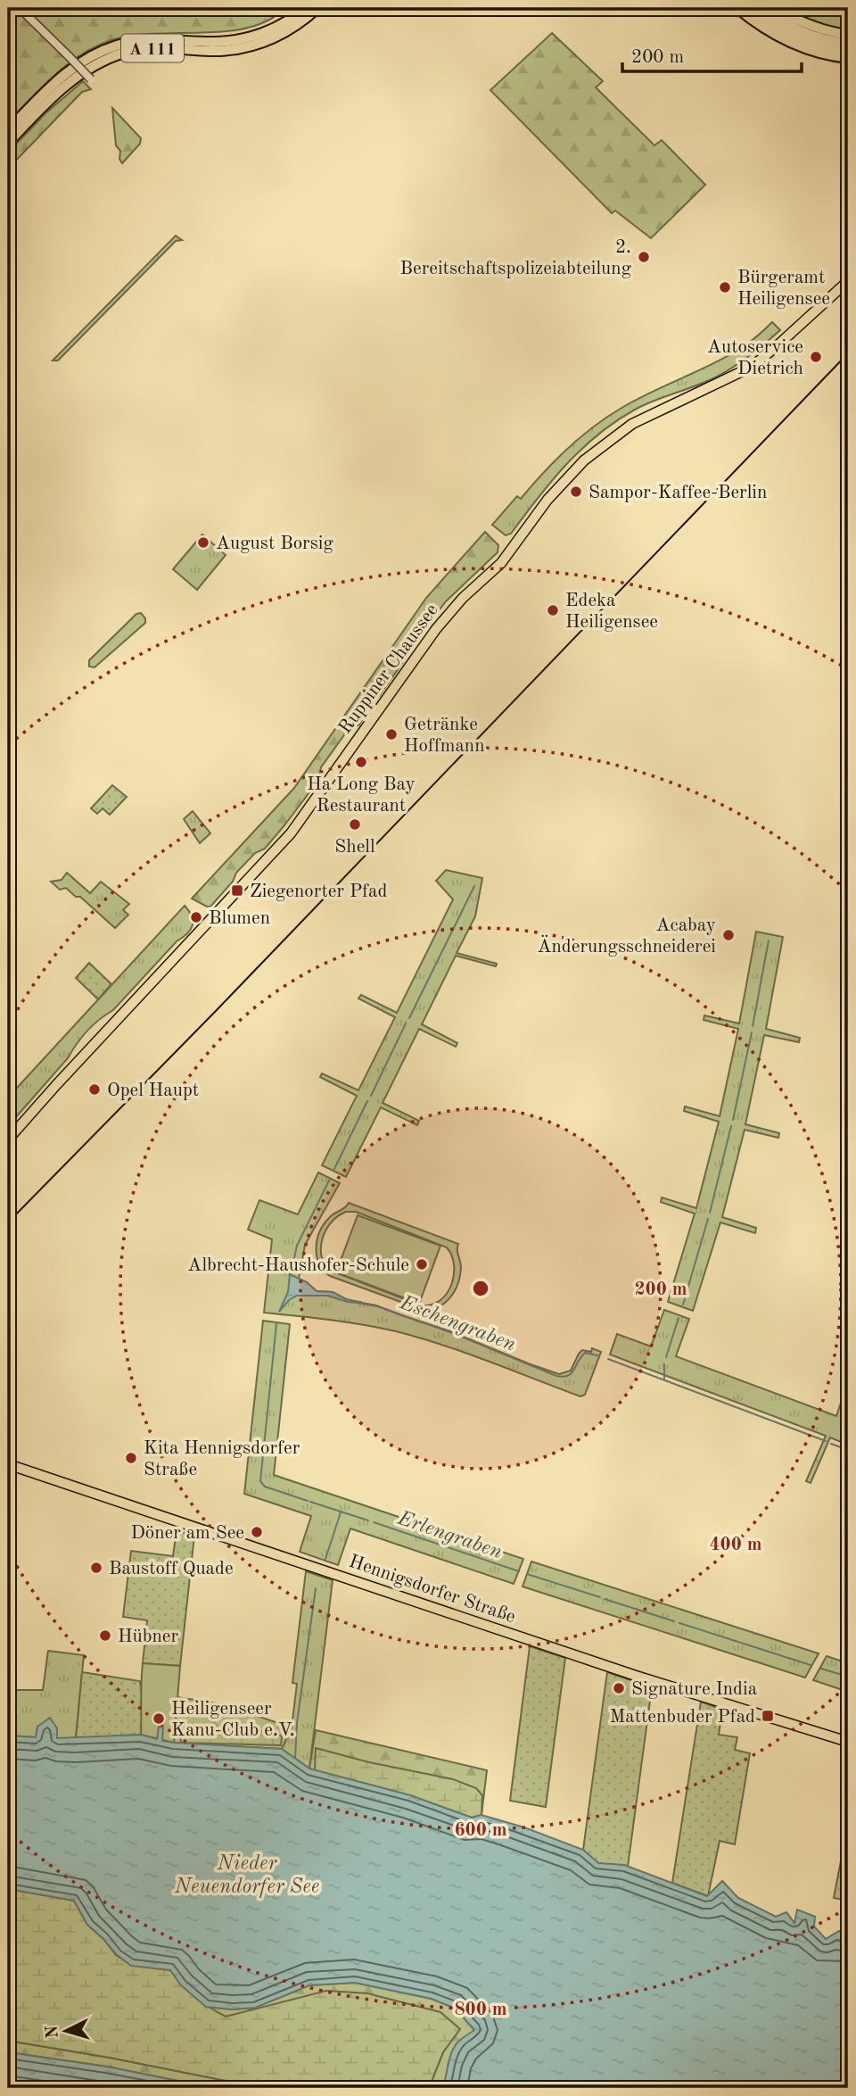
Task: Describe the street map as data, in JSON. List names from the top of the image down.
{
  "streets": {
    "highway": ["A 111"],
    "main road": ["Ruppiner Chaussee", "Hennigsdorfer Straße"]
  },
  "water": ["Eschengraben", "Erlengraben", "Nieder Neuendorfer See"],
  "places": {
    "other": [
      "2. Bereitschaftspolizeiabteilung",
      "Bürgeramt Heiligensee",
      "Autoservice Dietrich",
      "Sampor-Kaffee-Berlin",
      "August Borsig",
      "Edeka Heiligensee",
      "Getränke Hoffmann",
      "Ha Long Bay Restaurant",
      "Shell",
      "Blumen",
      "Acabay Änderungsschneiderei",
      "Opel Haupt",
      "Albrecht-Haushofer-Schule",
      "Kita Hennigsdorfer Straße",
      "Döner am See",
      "Baustoff Quade",
      "Hübner",
      "Signature India",
      "Heiligenseer Kanu-Club e.V."
    ],
    "transit": ["Ziegenorter Pfad", "Mattenbuder Pfad"]
  },
  "scale_bar": "200 m",
  "north": "left",
  "rings": [
    "200 m",
    "400 m",
    "600 m",
    "800 m"
  ]
}
